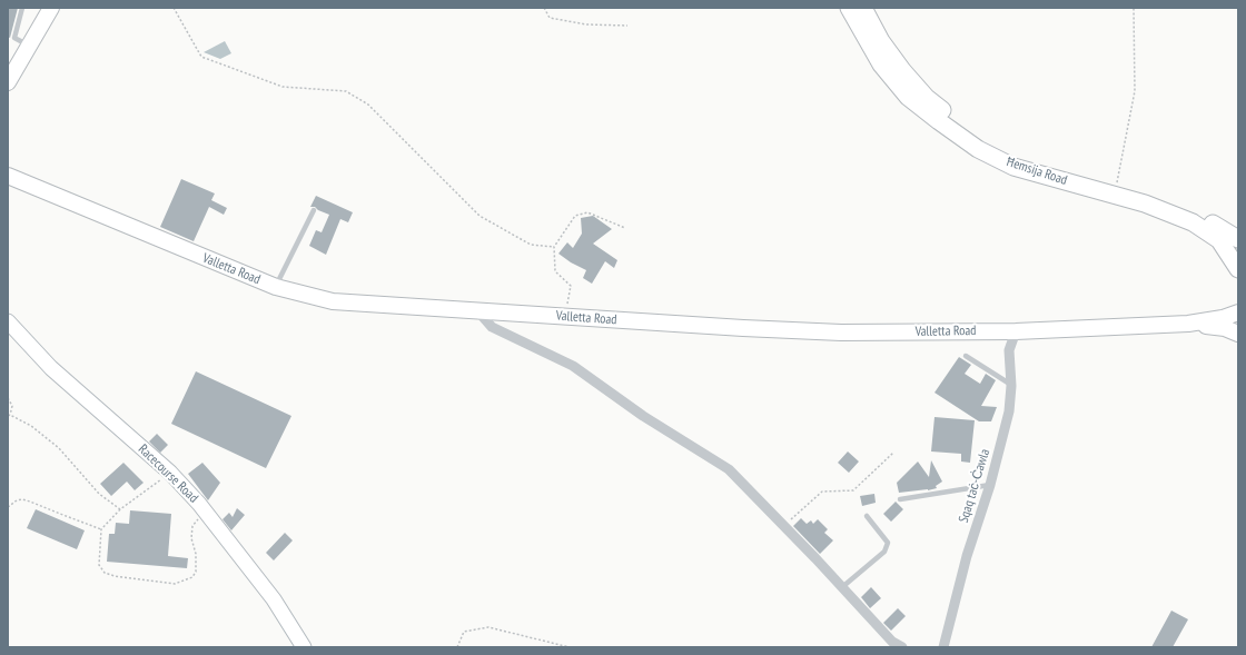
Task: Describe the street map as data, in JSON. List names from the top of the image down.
{
  "streets": {
    "highway": ["Ħemsija Road"],
    "main road": ["Valletta Road", "Racecourse Road"],
    "street": ["Sqaq taċ-Ċawla"]
  },
  "crossings": [
    ["Valletta Road", "Sqaq taċ-Ċawla"]
  ]
}
